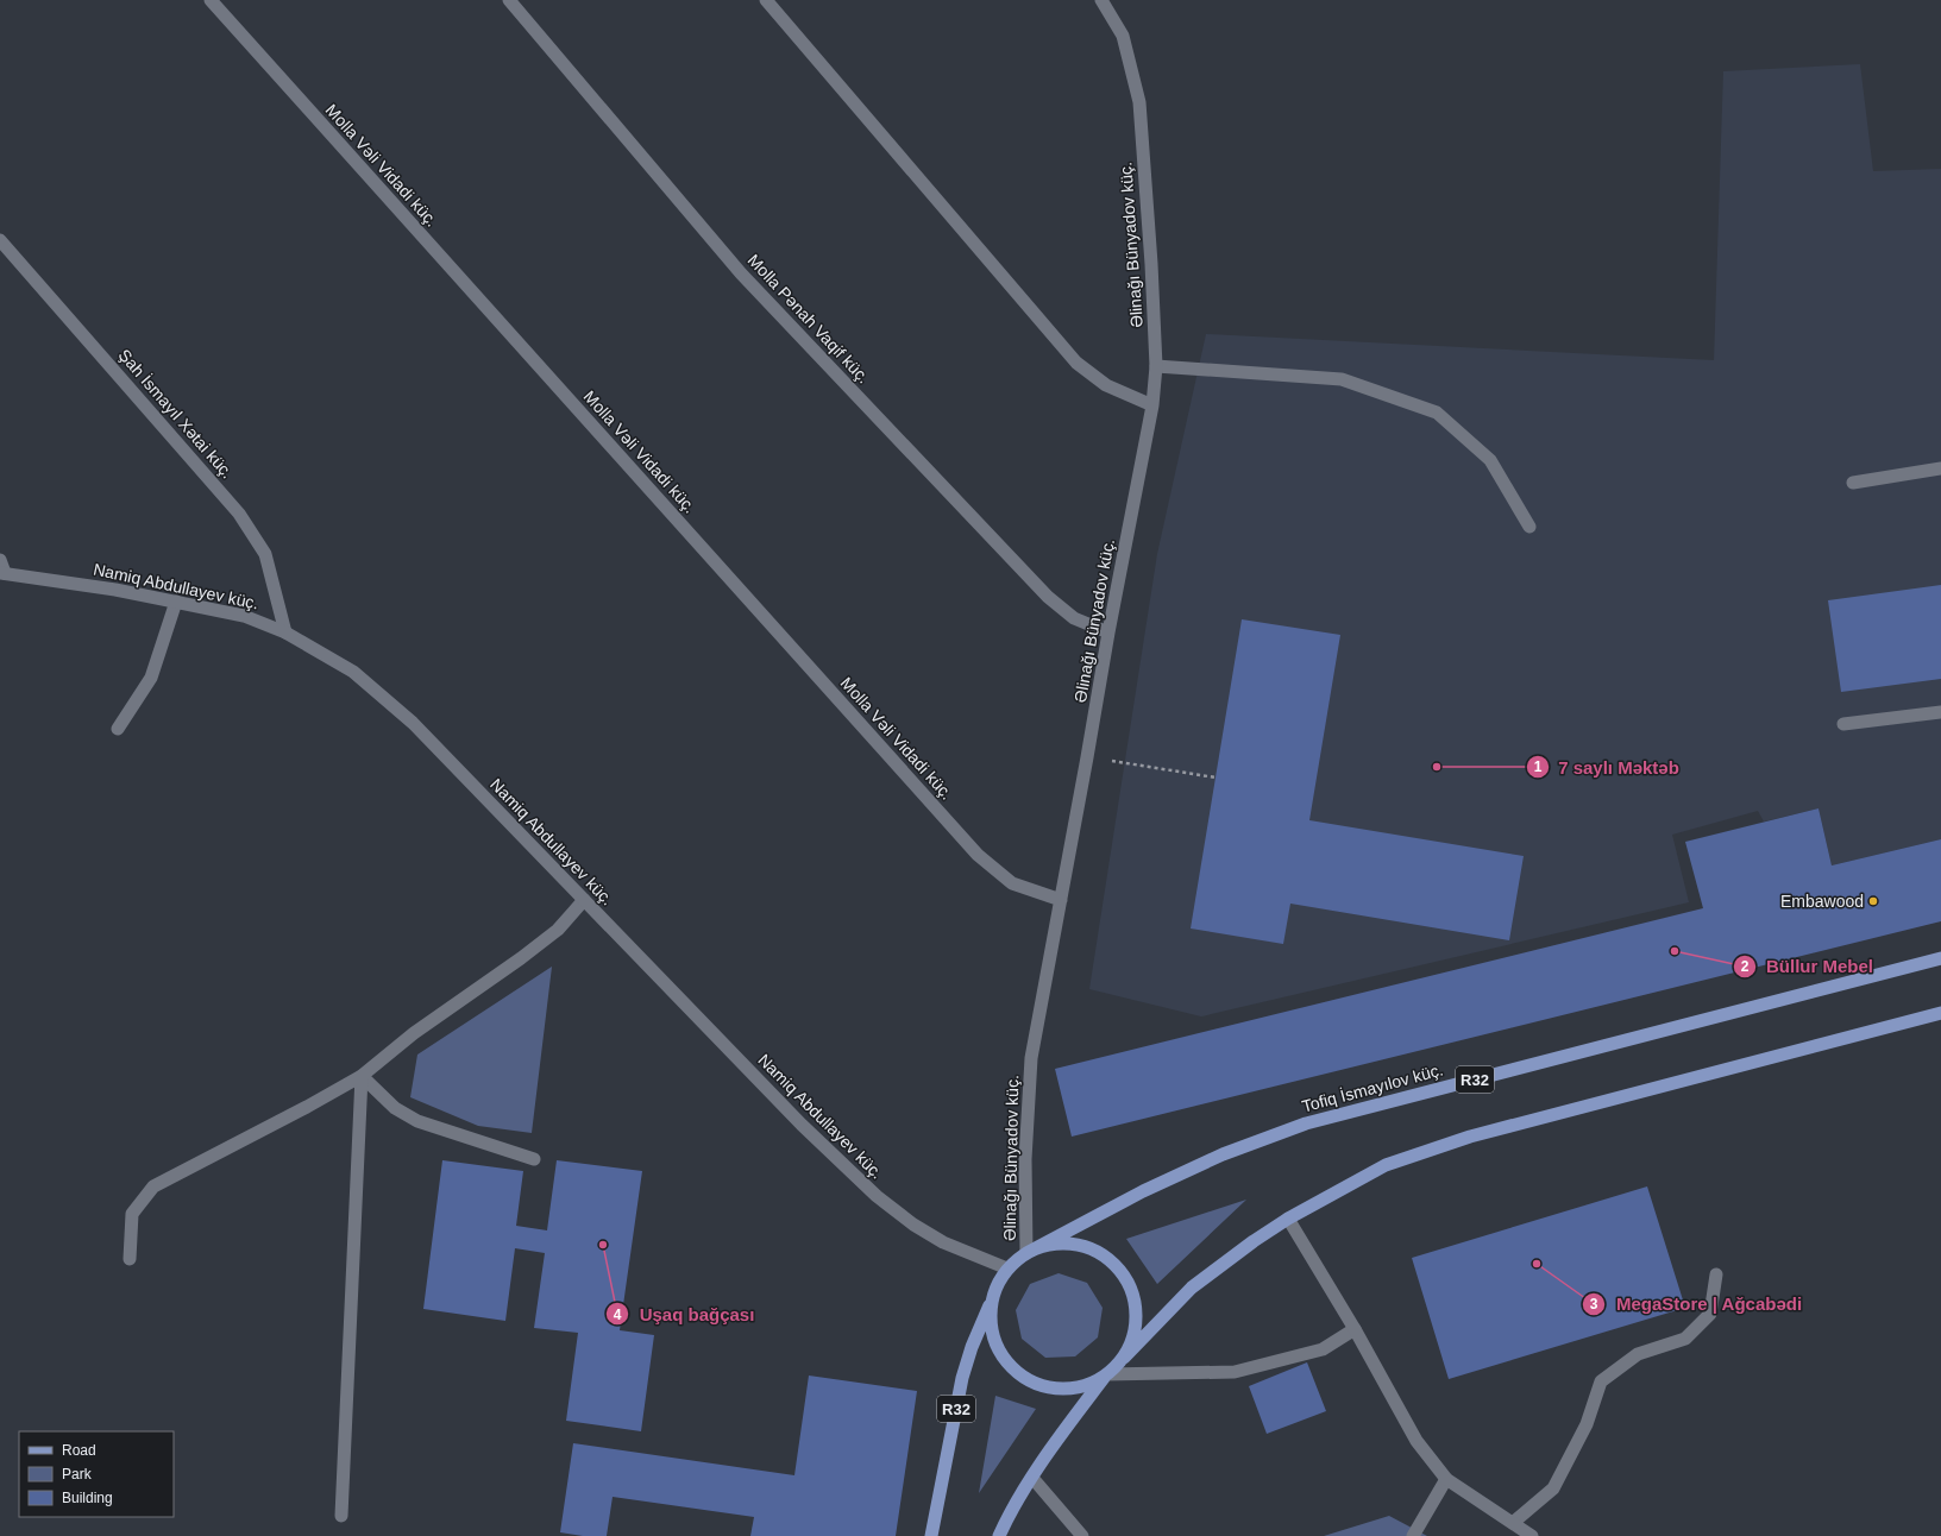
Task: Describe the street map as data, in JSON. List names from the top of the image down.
{
  "streets": {
    "main road": ["R32", "Tofiq İsmayılov küç."],
    "street": [
      "Molla Vəli Vidadi küç.",
      "Əlinağı Bünyadov küç.",
      "Molla Pənah Vaqif küç.",
      "Şah İsmayıl Xətai küç.",
      "Namiq Abdullayev küç."
    ]
  },
  "crossings": [
    ["Molla Vəli Vidadi küç.", "Əlinağı Bünyadov küç."],
    ["Əlinağı Bünyadov küç.", "Molla Pənah Vaqif küç."],
    ["Əlinağı Bünyadov küç.", "Namiq Abdullayev küç."],
    ["Əlinağı Bünyadov küç.", "R32"],
    ["Əlinağı Bünyadov küç.", "Tofiq İsmayılov küç."],
    ["Şah İsmayıl Xətai küç.", "Namiq Abdullayev küç."],
    ["Namiq Abdullayev küç.", "R32"],
    ["Namiq Abdullayev küç.", "Tofiq İsmayılov küç."],
    ["R32", "Tofiq İsmayılov küç."]
  ],
  "places": [
    "7 saylı Məktəb",
    "Embawood",
    "Büllur Mebel",
    "Uşaq bağçası",
    "MegaStore | Ağcabədi"
  ],
  "legend": ["Road", "Park", "Building"]
}
